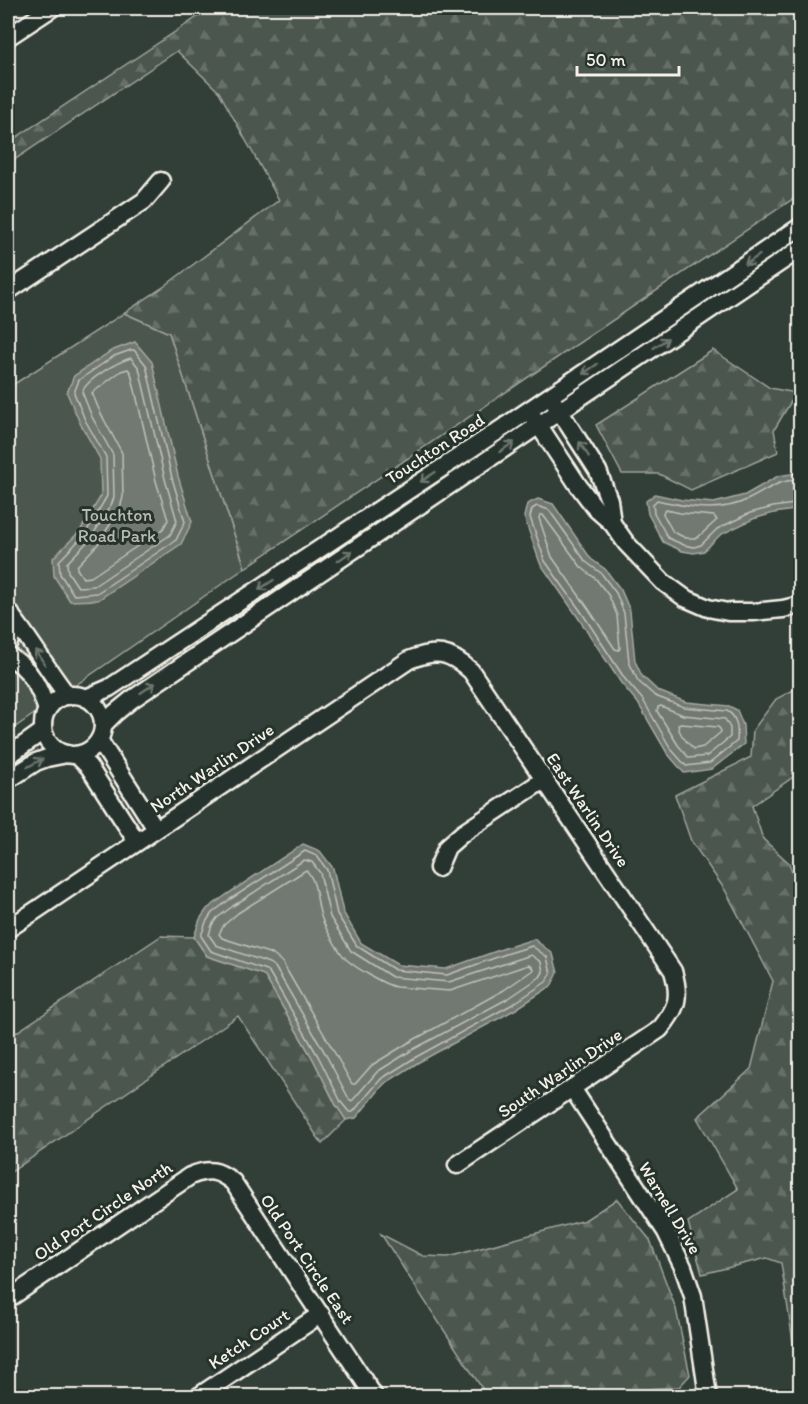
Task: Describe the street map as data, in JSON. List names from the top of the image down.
{
  "streets": {
    "street": [
      "Touchton Road",
      "North Warlin Drive",
      "East Warlin Drive",
      "South Warlin Drive",
      "Warnell Drive",
      "Old Port Circle North",
      "Old Port Circle East",
      "Ketch Court"
    ]
  },
  "crossings": [
    ["North Warlin Drive", "East Warlin Drive"],
    ["East Warlin Drive", "South Warlin Drive"],
    ["South Warlin Drive", "Warnell Drive"],
    ["Old Port Circle North", "Old Port Circle East"],
    ["Old Port Circle East", "Ketch Court"]
  ],
  "parks": ["Touchton Road Park"],
  "scale_bar": "50 m"
}
